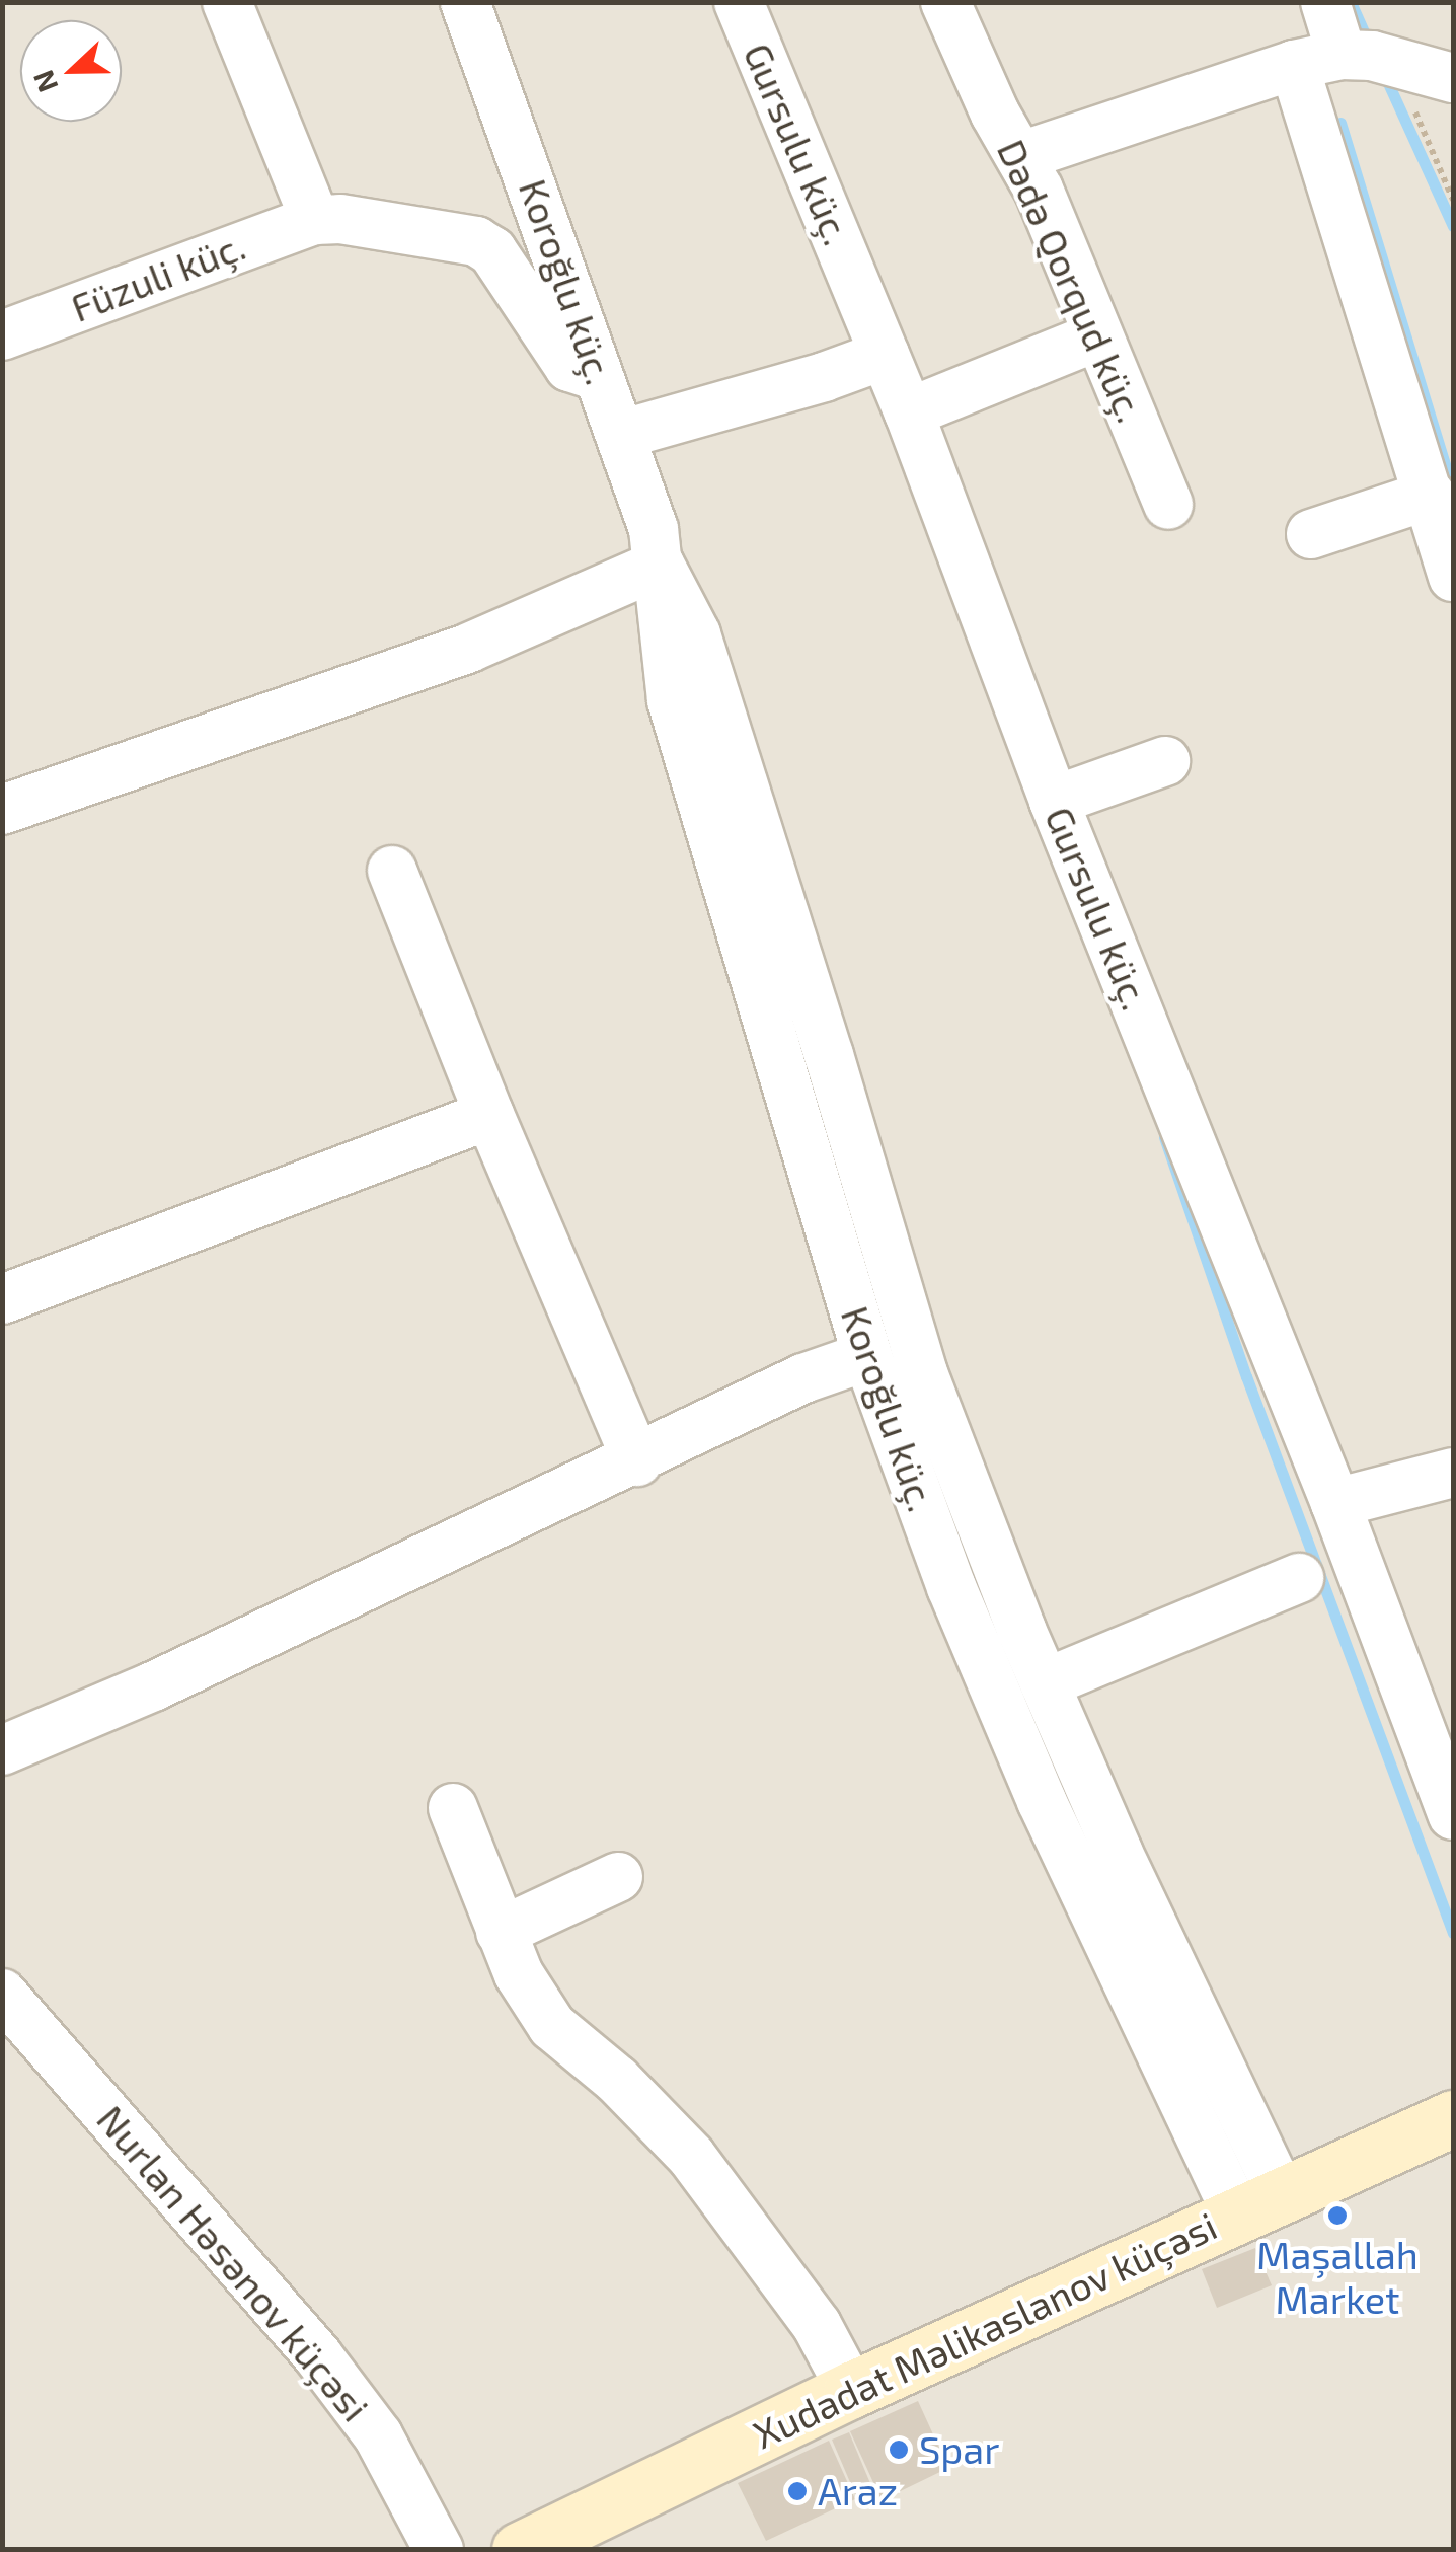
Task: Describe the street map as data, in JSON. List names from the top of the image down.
{
  "streets": {
    "street": [
      "Gursulu küç.",
      "Füzuli küç.",
      "Dədə Qorqud küç.",
      "Koroğlu küç.",
      "Nurlan Həsənov küçəsi",
      "Xudadat Məlikaslanov küçəsi"
    ]
  },
  "crossings": [
    ["Koroğlu küç.", "Xudadat Məlikaslanov küçəsi"]
  ],
  "places": ["Maşallah Market", "Spar", "Araz"],
  "north": "left"
}
